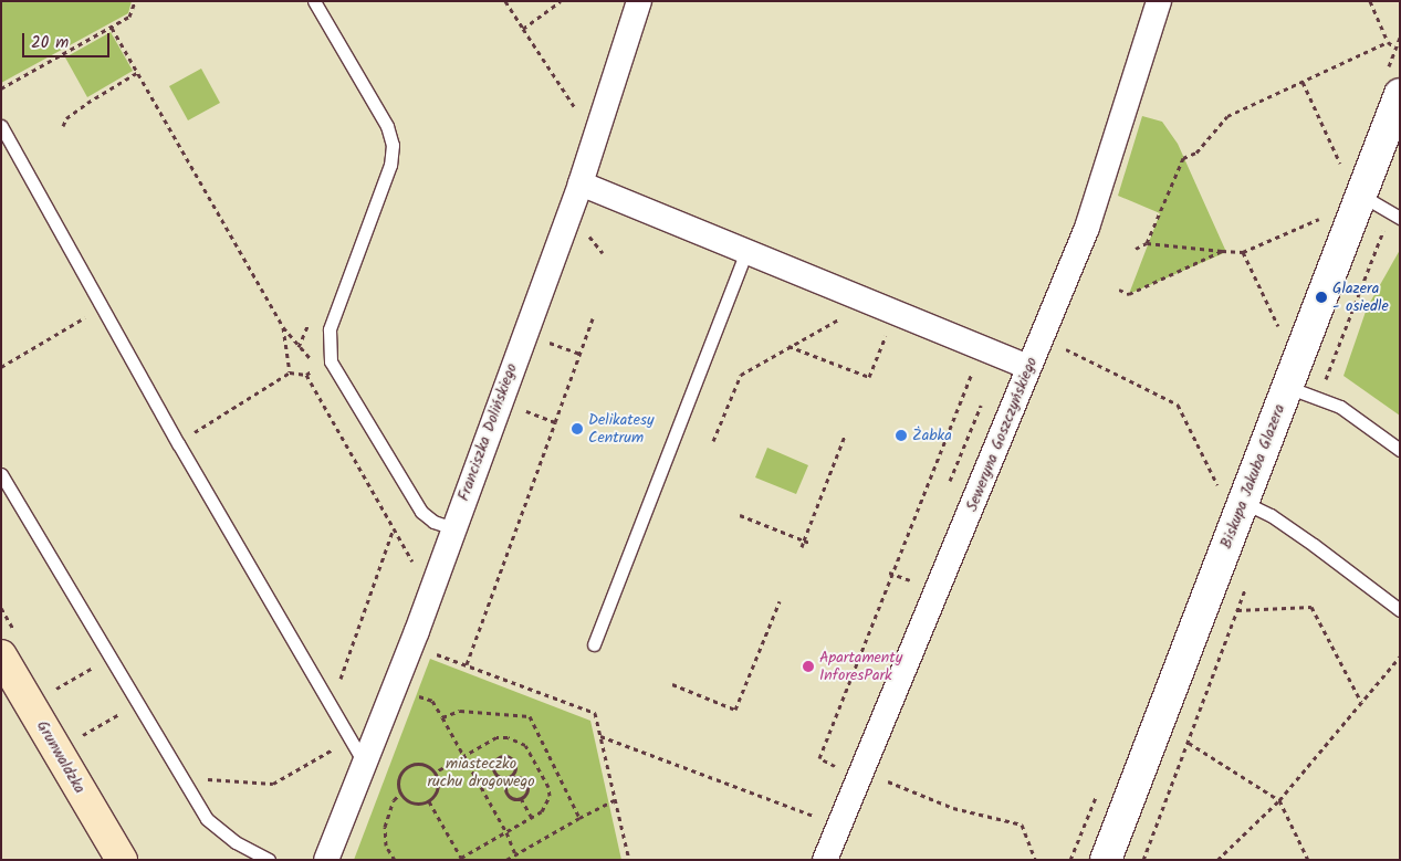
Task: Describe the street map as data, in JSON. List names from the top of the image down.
{
  "streets": {
    "main road": ["Grunwaldzka"],
    "street": ["Franciszka Dolińskiego", "Seweryna Goszczyńskiego", "Biskupa Jakuba Glazera"]
  },
  "parks": ["miasteczko ruchu drogowego"],
  "places": [
    "Glazera - osiedle",
    "Delikatesy Centrum",
    "Żabka",
    "Apartamenty InforesPark"
  ],
  "scale_bar": "20 m"
}
